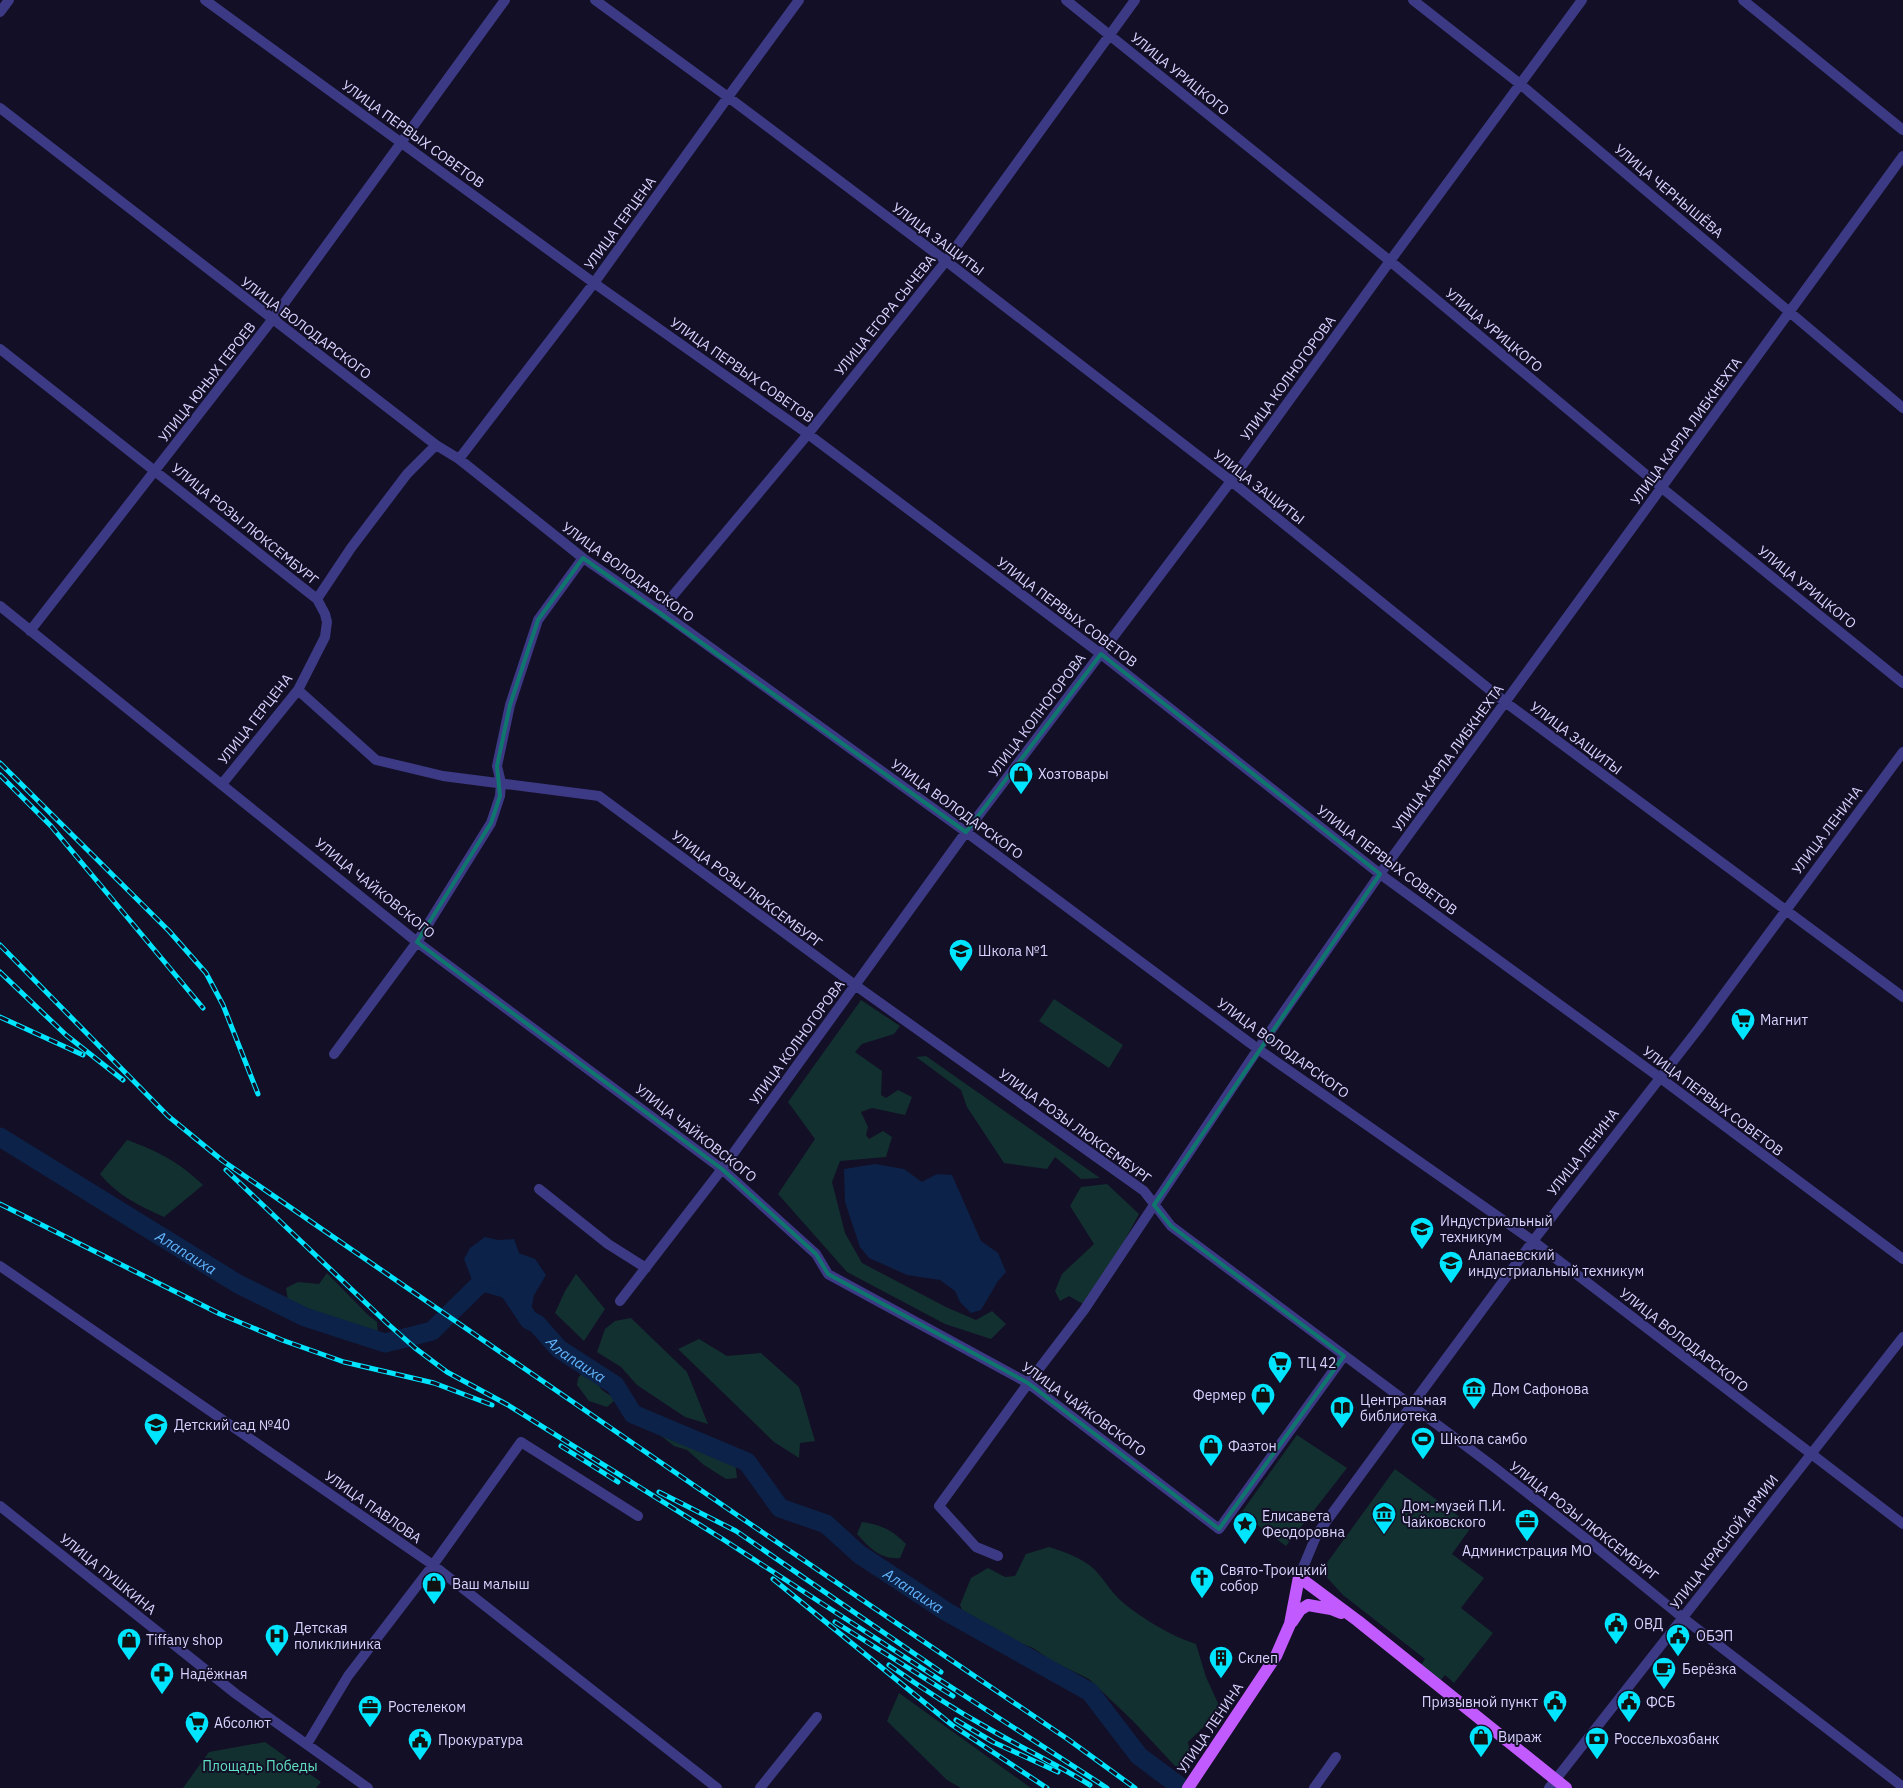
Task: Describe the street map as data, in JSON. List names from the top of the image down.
{
  "streets": {
    "main road": ["УЛИЦА ЛЕНИНА"],
    "street": [
      "УЛИЦА УРИЦКОГО",
      "УЛИЦА ПЕРВЫХ СОВЕТОВ",
      "УЛИЦА ЧЕРНЫШЁВА",
      "УЛИЦА ГЕРЦЕНА",
      "УЛИЦА ЗАЩИТЫ",
      "УЛИЦА ЕГОРА СЫЧЕВА",
      "УЛИЦА ВОЛОДАРСКОГО",
      "УЛИЦА КОЛНОГОРОВА",
      "УЛИЦА ЮНЫХ ГЕРОЕВ",
      "УЛИЦА КАРЛА ЛИБКНЕХТА",
      "УЛИЦА РОЗЫ ЛЮКСЕМБУРГ",
      "УЛИЦА ЧАЙКОВСКОГО",
      "УЛИЦА ПАВЛОВА",
      "УЛИЦА КРАСНОЙ АРМИИ",
      "УЛИЦА ПУШКИНА"
    ]
  },
  "crossings": [
    ["УЛИЦА УРИЦКОГО", "УЛИЦА ЕГОРА СЫЧЕВА"],
    ["УЛИЦА УРИЦКОГО", "УЛИЦА КОЛНОГОРОВА"],
    ["УЛИЦА УРИЦКОГО", "УЛИЦА КАРЛА ЛИБКНЕХТА"],
    ["УЛИЦА ПЕРВЫХ СОВЕТОВ", "УЛИЦА ГЕРЦЕНА"],
    ["УЛИЦА ПЕРВЫХ СОВЕТОВ", "УЛИЦА ЕГОРА СЫЧЕВА"],
    ["УЛИЦА ПЕРВЫХ СОВЕТОВ", "УЛИЦА КОЛНОГОРОВА"],
    ["УЛИЦА ПЕРВЫХ СОВЕТОВ", "УЛИЦА ЮНЫХ ГЕРОЕВ"],
    ["УЛИЦА ПЕРВЫХ СОВЕТОВ", "УЛИЦА КАРЛА ЛИБКНЕХТА"],
    ["УЛИЦА ПЕРВЫХ СОВЕТОВ", "УЛИЦА ЛЕНИНА"],
    ["УЛИЦА ЧЕРНЫШЁВА", "УЛИЦА КОЛНОГОРОВА"],
    ["УЛИЦА ЧЕРНЫШЁВА", "УЛИЦА КАРЛА ЛИБКНЕХТА"],
    ["УЛИЦА ГЕРЦЕНА", "УЛИЦА ЗАЩИТЫ"],
    ["УЛИЦА ГЕРЦЕНА", "УЛИЦА ВОЛОДАРСКОГО"],
    ["УЛИЦА ГЕРЦЕНА", "УЛИЦА РОЗЫ ЛЮКСЕМБУРГ"],
    ["УЛИЦА ГЕРЦЕНА", "УЛИЦА ЧАЙКОВСКОГО"],
    ["УЛИЦА ЗАЩИТЫ", "УЛИЦА ЕГОРА СЫЧЕВА"],
    ["УЛИЦА ЗАЩИТЫ", "УЛИЦА КОЛНОГОРОВА"],
    ["УЛИЦА ЗАЩИТЫ", "УЛИЦА КАРЛА ЛИБКНЕХТА"],
    ["УЛИЦА ЗАЩИТЫ", "УЛИЦА ЛЕНИНА"],
    ["УЛИЦА ЕГОРА СЫЧЕВА", "УЛИЦА ВОЛОДАРСКОГО"],
    ["УЛИЦА ВОЛОДАРСКОГО", "УЛИЦА КОЛНОГОРОВА"],
    ["УЛИЦА ВОЛОДАРСКОГО", "УЛИЦА ЮНЫХ ГЕРОЕВ"],
    ["УЛИЦА ВОЛОДАРСКОГО", "УЛИЦА КАРЛА ЛИБКНЕХТА"],
    ["УЛИЦА ВОЛОДАРСКОГО", "УЛИЦА ЛЕНИНА"],
    ["УЛИЦА ВОЛОДАРСКОГО", "УЛИЦА КРАСНОЙ АРМИИ"],
    ["УЛИЦА КОЛНОГОРОВА", "УЛИЦА РОЗЫ ЛЮКСЕМБУРГ"],
    ["УЛИЦА КОЛНОГОРОВА", "УЛИЦА ЧАЙКОВСКОГО"],
    ["УЛИЦА ЮНЫХ ГЕРОЕВ", "УЛИЦА РОЗЫ ЛЮКСЕМБУРГ"],
    ["УЛИЦА ЮНЫХ ГЕРОЕВ", "УЛИЦА ЧАЙКОВСКОГО"],
    ["УЛИЦА КАРЛА ЛИБКНЕХТА", "УЛИЦА РОЗЫ ЛЮКСЕМБУРГ"],
    ["УЛИЦА КАРЛА ЛИБКНЕХТА", "УЛИЦА ЧАЙКОВСКОГО"],
    ["УЛИЦА РОЗЫ ЛЮКСЕМБУРГ", "УЛИЦА ЛЕНИНА"],
    ["УЛИЦА РОЗЫ ЛЮКСЕМБУРГ", "УЛИЦА ЧАЙКОВСКОГО"],
    ["УЛИЦА РОЗЫ ЛЮКСЕМБУРГ", "УЛИЦА КРАСНОЙ АРМИИ"]
  ],
  "water": ["Алапаиха"],
  "parks": ["Площадь Победы"],
  "places": {
    "shop": [
      "Хозтовары",
      "Фермер",
      "Фаэтон",
      "Ваш малыш",
      "Tiffany shop",
      "Вираж"
    ],
    "school or university": [
      "Школа №1",
      "Индустриальный техникум",
      "Алапаевский индустриальный техникум",
      "Детский сад №40"
    ],
    "supermarket": ["Магнит", "ТЦ 42", "Абсолют"],
    "museum": ["Дом Сафонова", "Дом-музей П.И. Чайковского"],
    "library": ["Центральная библиотека"],
    "sports": ["Школа самбо"],
    "office": ["Администрация МО", "Ростелеком"],
    "place": ["Елисавета Феодоровна"],
    "church": ["Свято-Троицкий собор"],
    "public building": [
      "ОВД",
      "ОБЭП",
      "Призывной пункт",
      "ФСБ",
      "Прокуратура"
    ],
    "hospital": ["Детская поликлиника"],
    "building": ["Склеп"],
    "cafe": ["Берёзка"],
    "pharmacy": ["Надёжная"],
    "bank": ["Россельхозбанк"]
  }
}
